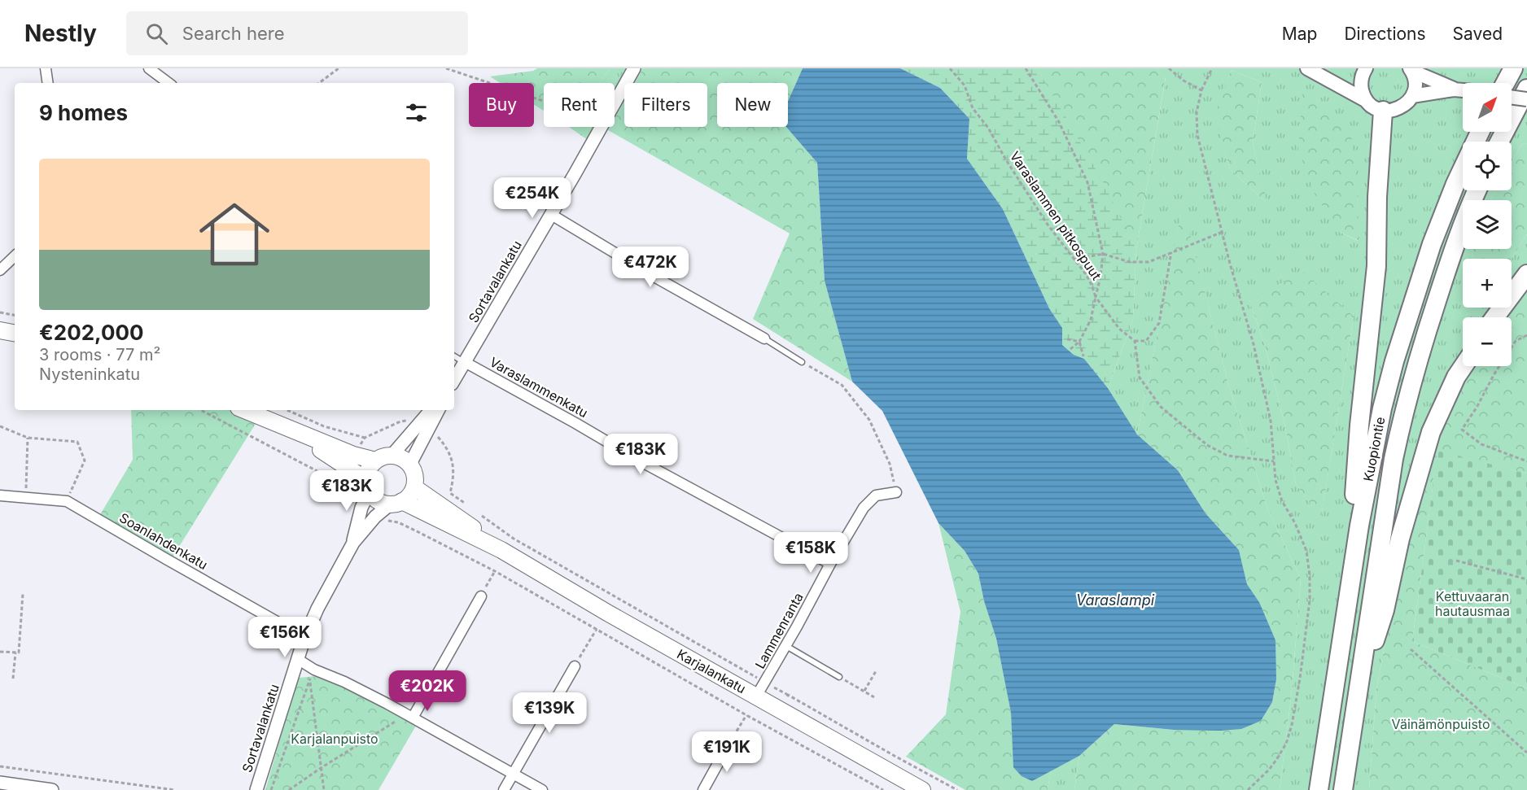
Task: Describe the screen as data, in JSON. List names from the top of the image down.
{
  "streets": {
    "highway": ["Kuopiontie"],
    "main road": ["Karjalankatu"],
    "street": [
      "Sortavalankatu",
      "Varaslammenkatu",
      "Soanlahdenkatu",
      "Lammenranta"
    ],
    "path": ["Varaslammen pitkospuut"]
  },
  "crossings": [
    ["Sortavalankatu", "Varaslammenkatu"],
    ["Sortavalankatu", "Soanlahdenkatu"],
    ["Sortavalankatu", "Karjalankatu"],
    ["Varaslammenkatu", "Lammenranta"],
    ["Lammenranta", "Karjalankatu"]
  ],
  "water": ["Varaslampi"],
  "parks": ["Kettuvaaran hautausmaa", "Väinämönpuisto", "Karjalanpuisto"],
  "north": "top right",
  "page": {
    "header": "Nestly",
    "search": "Search here",
    "nav": ["Map", "Directions", "Saved"],
    "map_buttons": ["+", "−"],
    "chip": [
      "Buy",
      "Rent",
      "Filters",
      "New"
    ],
    "heading": "9 homes",
    "list": [
      {
        "name": "€202,000",
        "note": "3 rooms · 77 m² · Nysteninkatu"
      }
    ],
    "price": [
      "€254K",
      "€472K",
      "€183K",
      "€183K",
      "€158K",
      "€156K",
      "€202K",
      "€139K",
      "€191K"
    ]
  }
}
